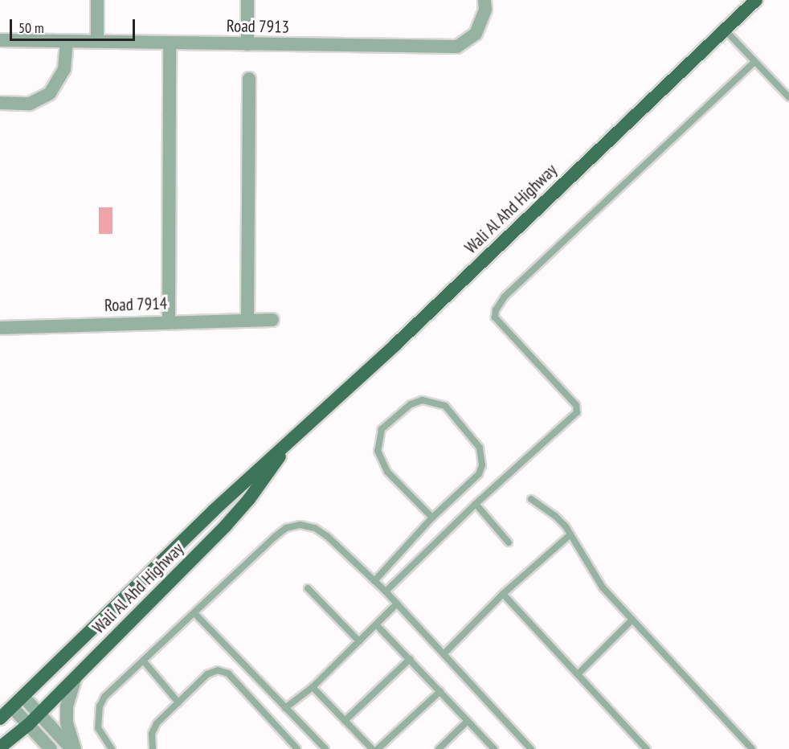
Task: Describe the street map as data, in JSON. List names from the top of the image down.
{
  "streets": {
    "main road": ["Wali Al Ahd Highway"],
    "street": ["Road 7913", "Road 7914"]
  },
  "scale_bar": "50 m"
}
